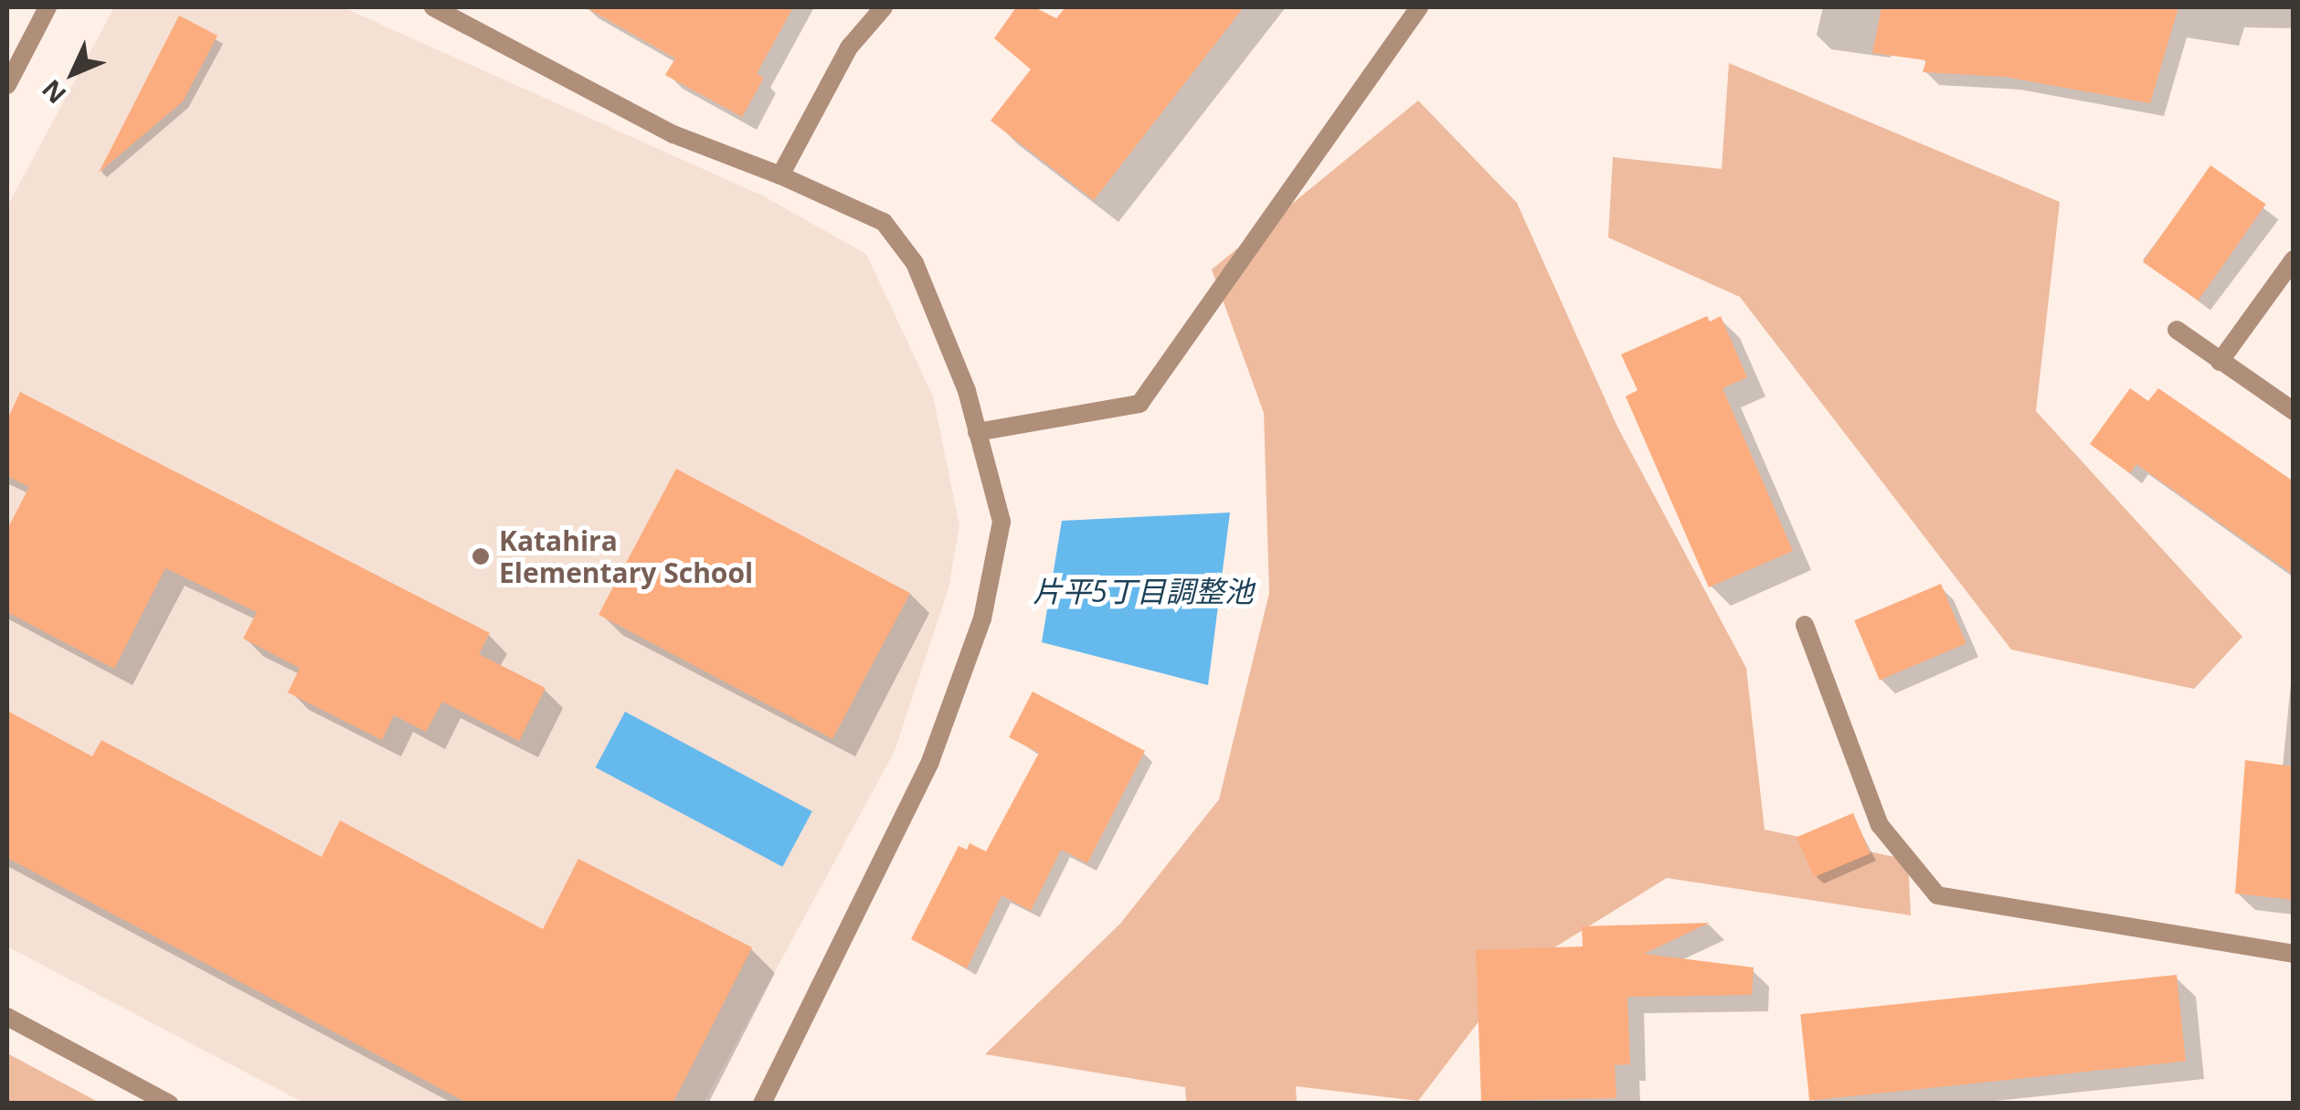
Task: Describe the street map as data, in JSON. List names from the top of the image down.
{
  "water": ["片平5丁目調整池"],
  "places": ["Katahira Elementary School"],
  "north": "bottom left"
}
